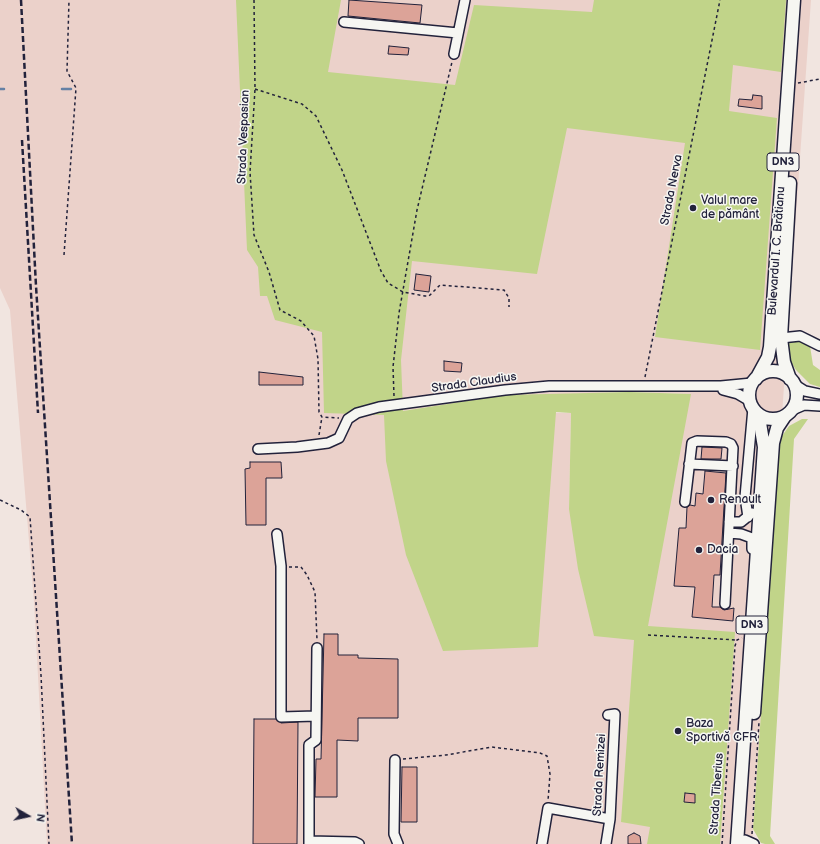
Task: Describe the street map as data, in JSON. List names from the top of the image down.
{
  "streets": {
    "main road": ["DN3", "Bulevardul I. C. Brătianu"],
    "lane": ["Strada Claudius", "Strada Remizei"],
    "path": ["Strada Vespasian", "Strada Nerva", "Strada Tiberius"]
  },
  "crossings": [
    ["DN3", "Bulevardul I. C. Brătianu"],
    ["DN3", "Strada Claudius"],
    ["Strada Nerva", "Strada Claudius"],
    ["Bulevardul I. C. Brătianu", "Strada Claudius"]
  ],
  "places": [
    "Valul mare de pământ",
    "Renault",
    "Dacia",
    "Baza Sportivă CFR"
  ],
  "north": "right"
}
